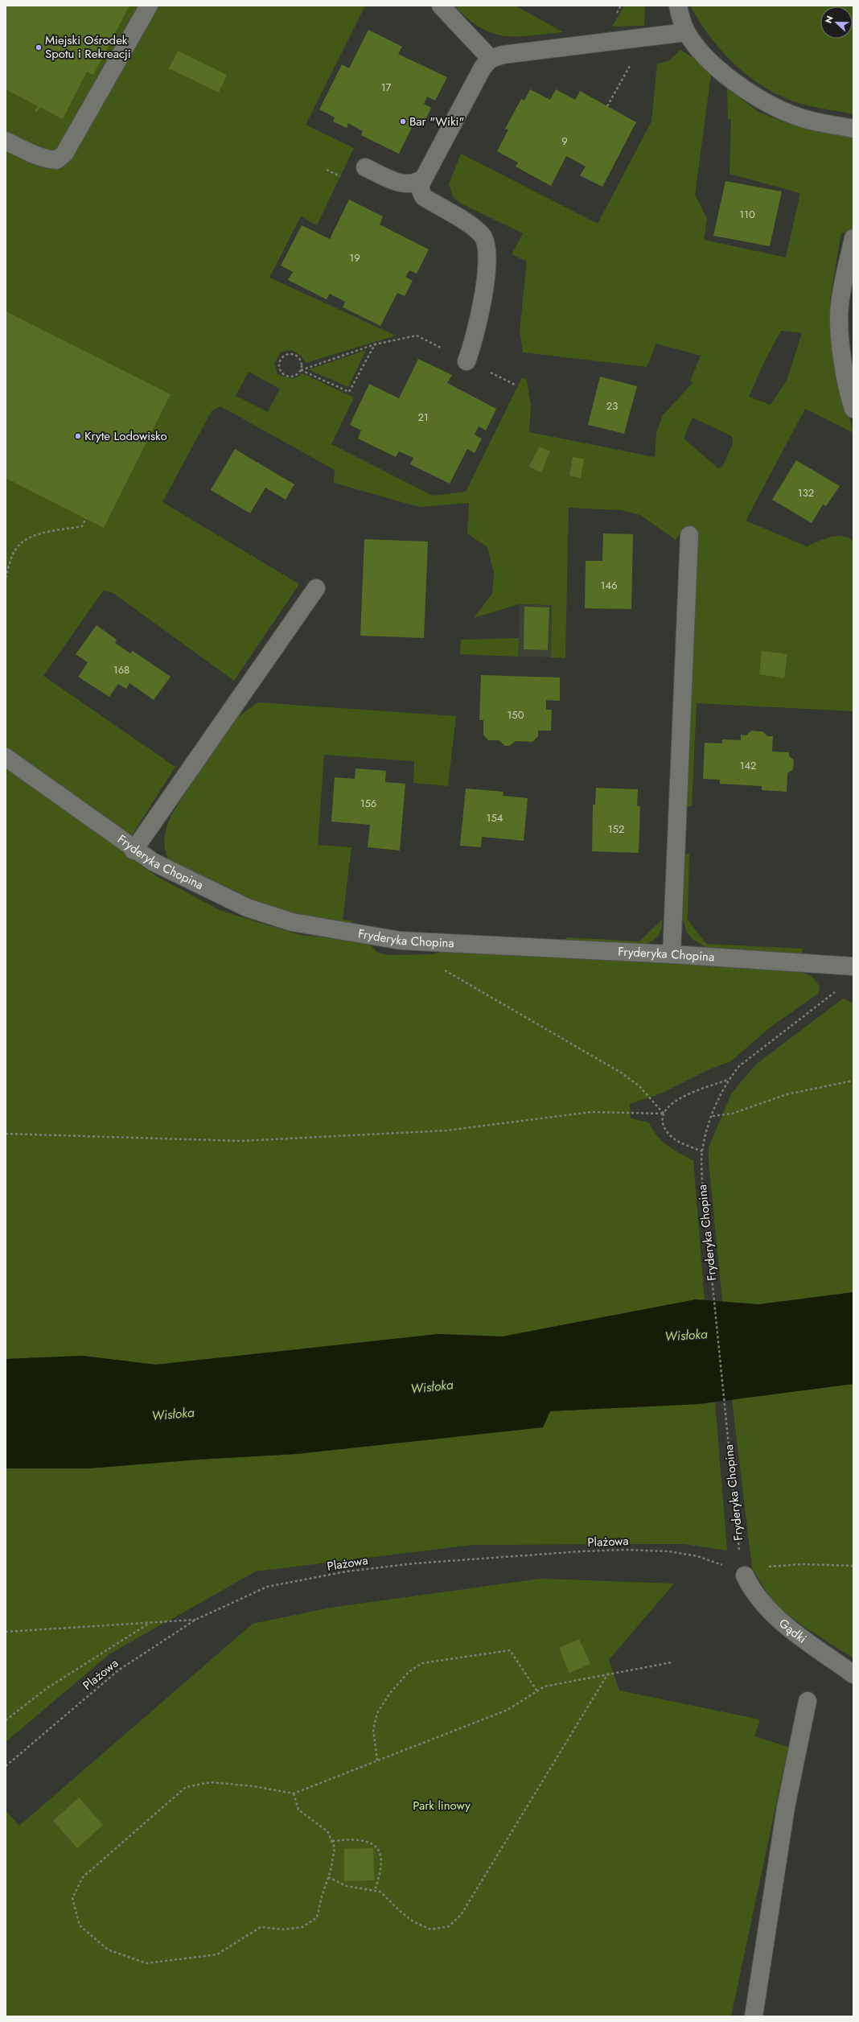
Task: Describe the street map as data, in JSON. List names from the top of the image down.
{
  "streets": {
    "lane": ["Fryderyka Chopina", "Gądki"],
    "path": ["Plażowa"]
  },
  "crossings": [
    ["Plażowa", "Gądki"]
  ],
  "water": ["Wisłoka"],
  "parks": ["Park linowy"],
  "places": ["Miejski Ośrodek Spotu i Rekreacji", "Bar \"Wiki\"", "Kryte Lodowisko"],
  "house_numbers": [
    "17",
    "9",
    "110",
    "19",
    "23",
    "21",
    "132",
    "146",
    "168",
    "150",
    "142",
    "156",
    "154",
    "152"
  ],
  "north": "left"
}
